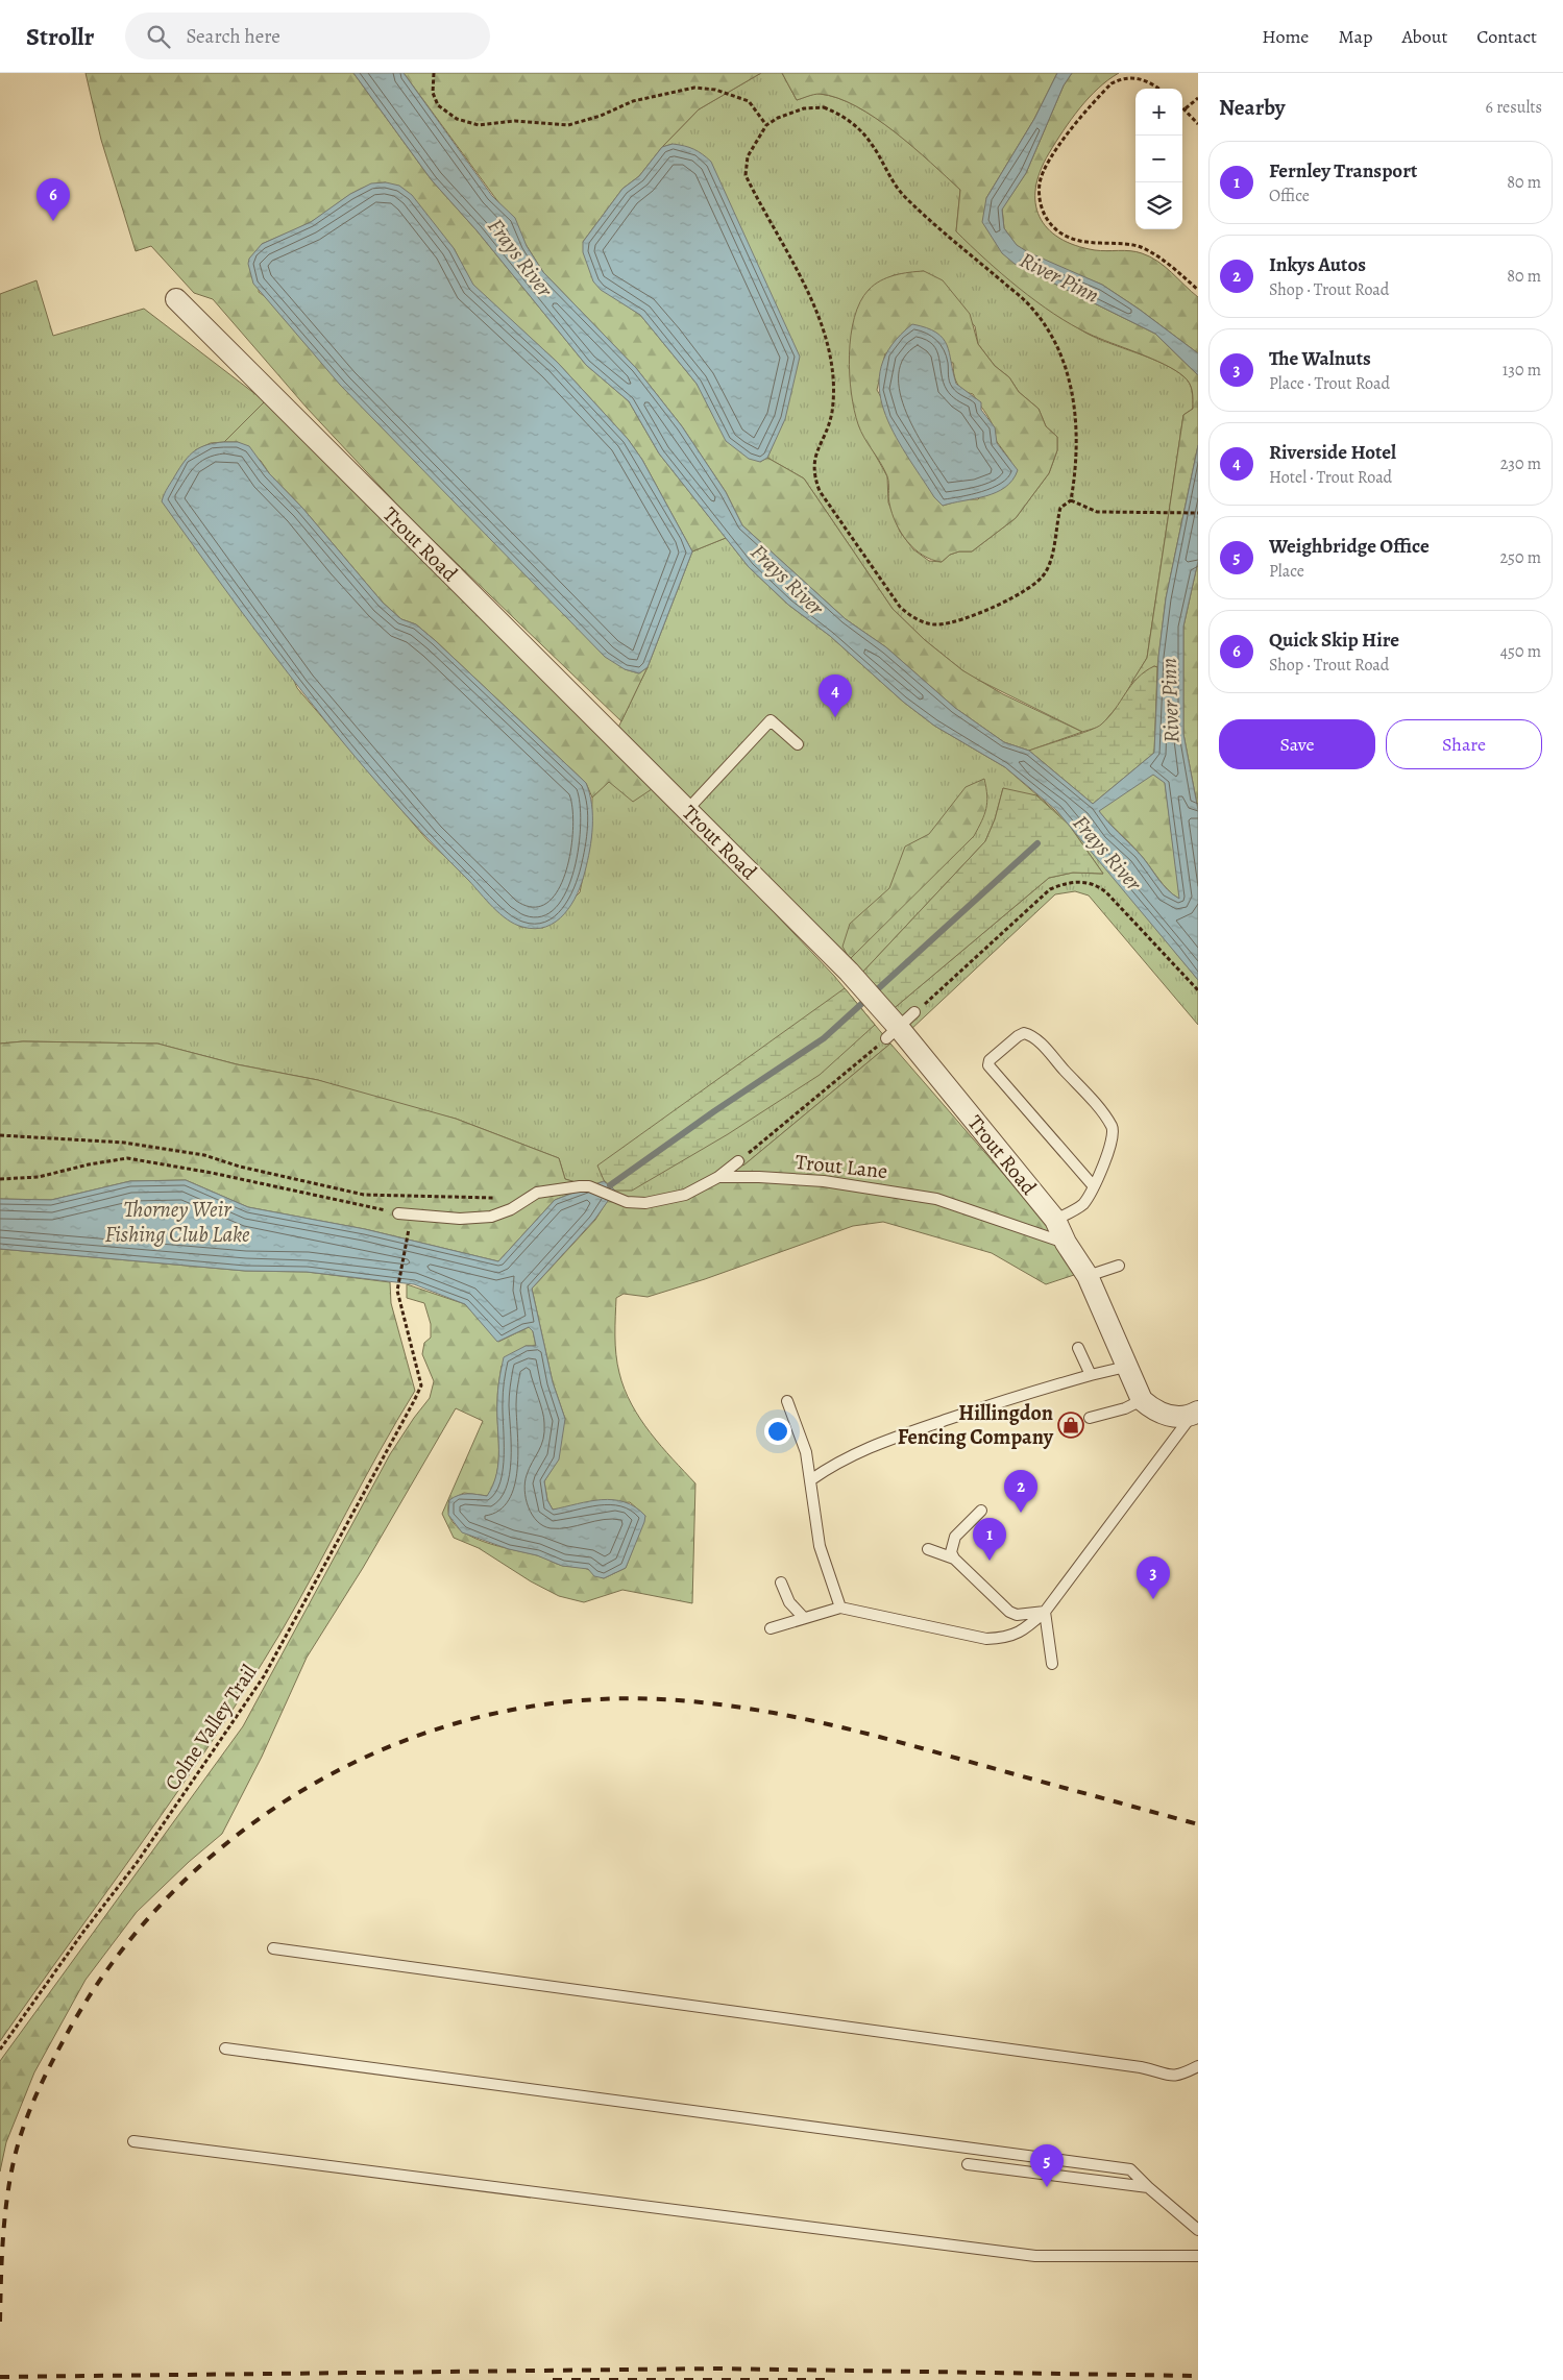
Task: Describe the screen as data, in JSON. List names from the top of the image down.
{
  "streets": {
    "street": ["Trout Road"],
    "lane": ["Trout Lane"],
    "path": ["Colne Valley Trail"]
  },
  "crossings": [
    ["Trout Road", "Trout Lane"]
  ],
  "water": ["Frays River", "River Pinn", "Thorney Weir Fishing Club Lake"],
  "places": {
    "shop": ["Hillingdon Fencing Company"]
  },
  "page": {
    "header": "Strollr",
    "search": "Search here",
    "nav": [
      "Home",
      "Map",
      "About",
      "Contact"
    ],
    "heading": ["Nearby", "6 results"],
    "map_buttons": ["+", "−"],
    "list": [
      {
        "mark": "1",
        "name": "Fernley Transport",
        "note": "Office",
        "value": "80 m"
      },
      {
        "mark": "2",
        "name": "Inkys Autos",
        "note": "Shop · Trout Road",
        "value": "80 m"
      },
      {
        "mark": "3",
        "name": "The Walnuts",
        "note": "Place · Trout Road",
        "value": "130 m"
      },
      {
        "mark": "4",
        "name": "Riverside Hotel",
        "note": "Hotel · Trout Road",
        "value": "230 m"
      },
      {
        "mark": "5",
        "name": "Weighbridge Office",
        "note": "Place",
        "value": "250 m"
      },
      {
        "mark": "6",
        "name": "Quick Skip Hire",
        "note": "Shop · Trout Road",
        "value": "450 m"
      }
    ],
    "pins": [
      "6",
      "4",
      "2",
      "1",
      "3",
      "5"
    ],
    "buttons": ["Save", "Share"]
  }
}
